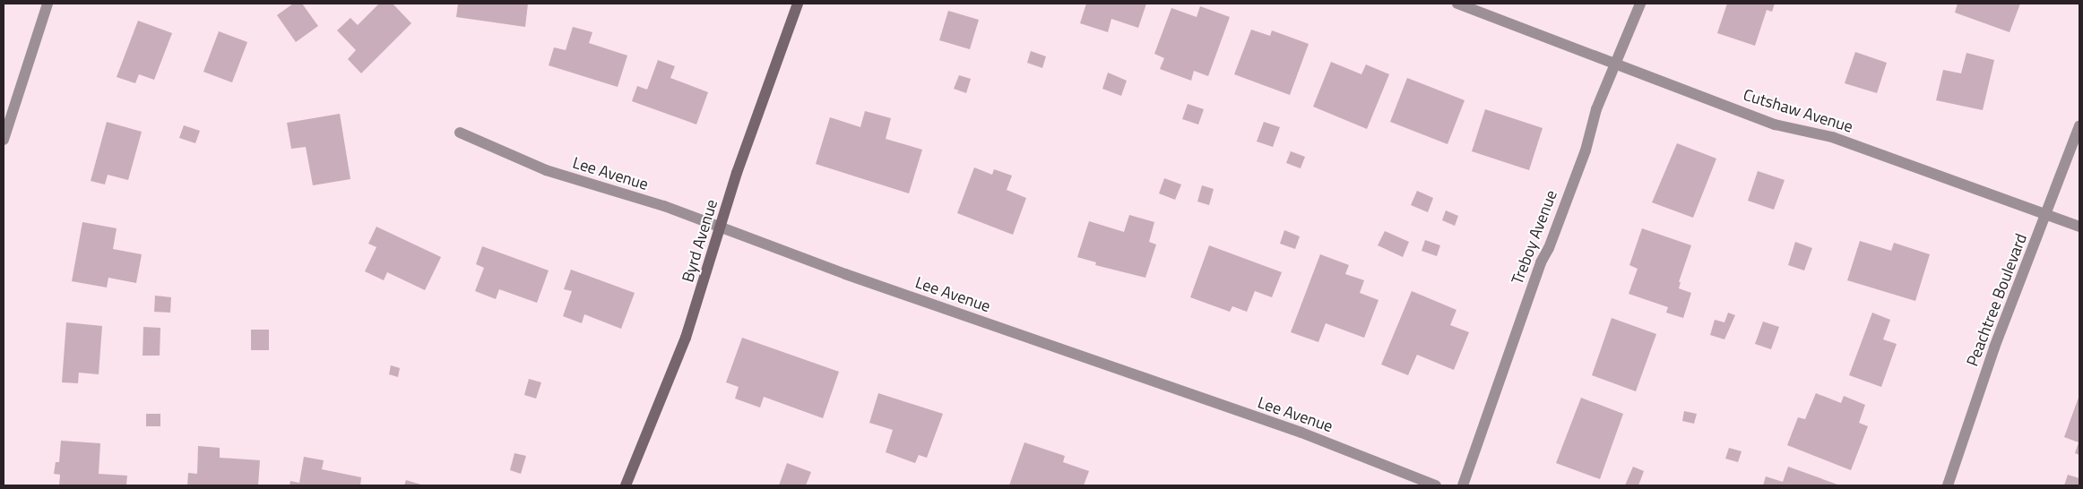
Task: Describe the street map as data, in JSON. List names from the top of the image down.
{
  "streets": {
    "street": [
      "Cutshaw Avenue",
      "Lee Avenue",
      "Treboy Avenue",
      "Byrd Avenue",
      "Peachtree Boulevard"
    ]
  },
  "crossings": [
    ["Cutshaw Avenue", "Treboy Avenue"],
    ["Cutshaw Avenue", "Peachtree Boulevard"],
    ["Lee Avenue", "Byrd Avenue"]
  ]
}
